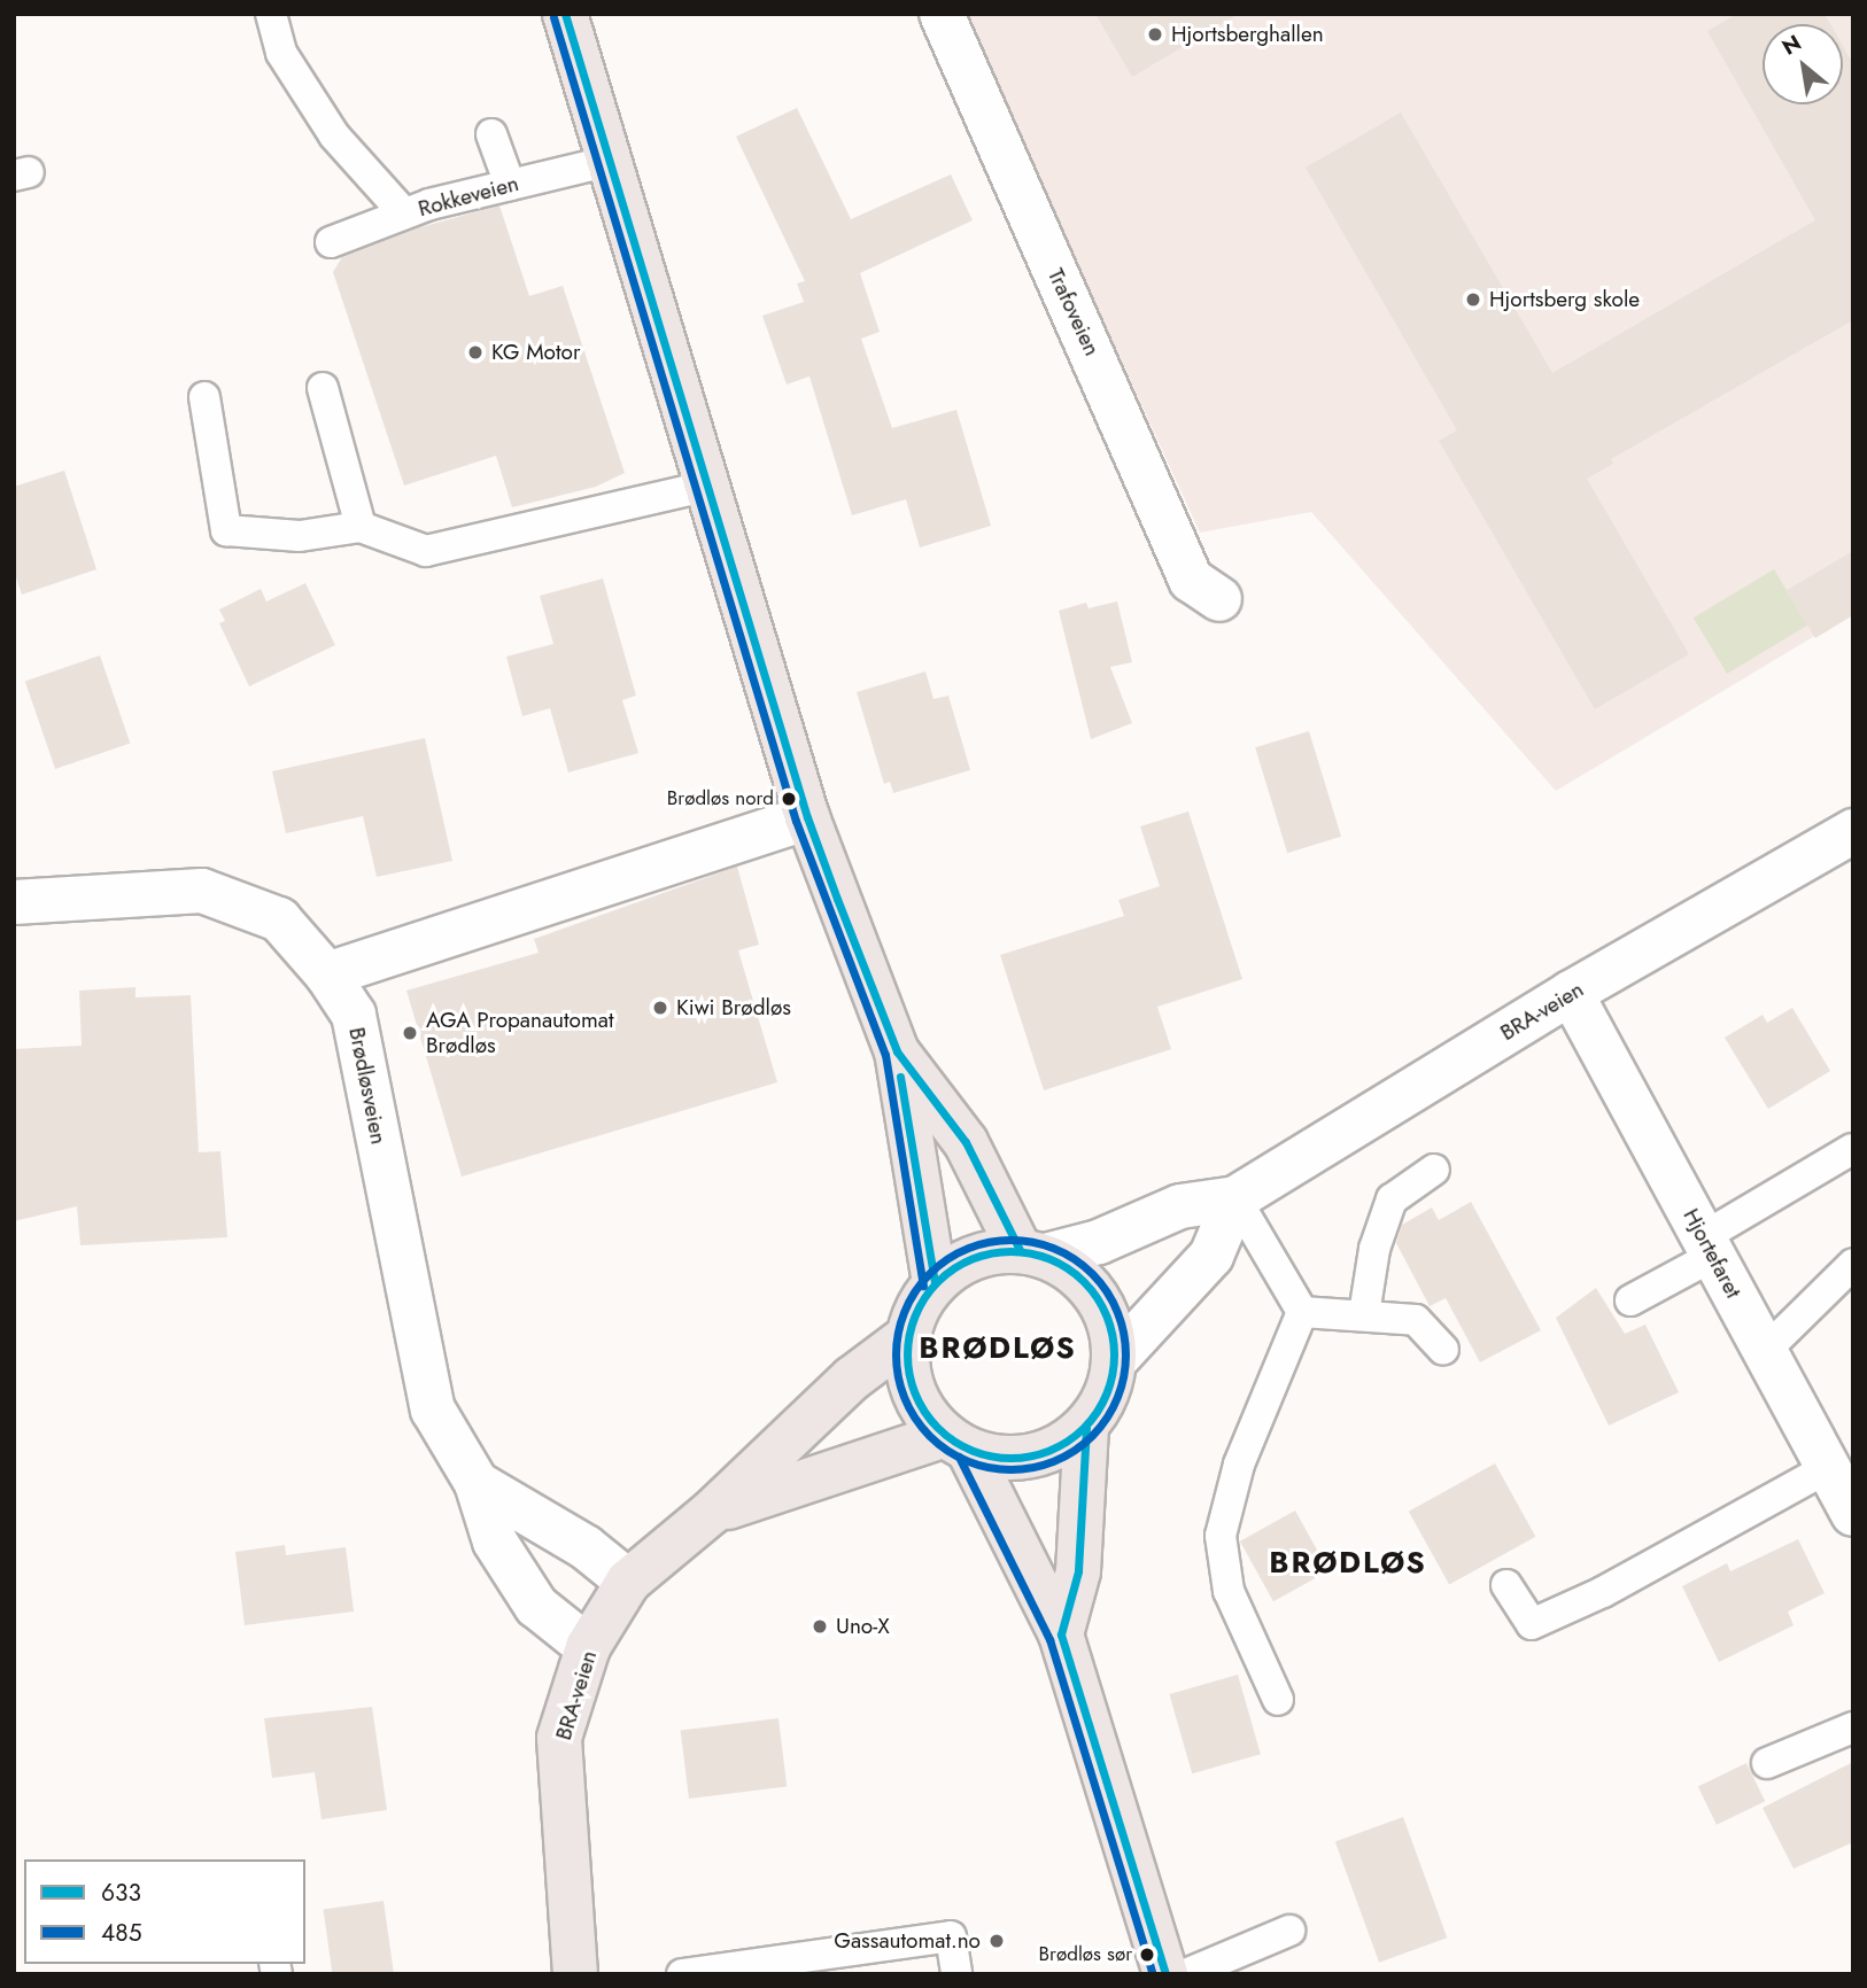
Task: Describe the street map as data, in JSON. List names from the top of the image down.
{
  "streets": {
    "main road": ["BRA-veien"],
    "street": ["Trafoveien", "Brødløsveien", "Hjortefaret"],
    "lane": ["Rokkeveien"]
  },
  "crossings": [
    ["BRA-veien", "Brødløsveien"],
    ["BRA-veien", "Hjortefaret"]
  ],
  "districts": ["BRØDLØS", "BRØDLØS"],
  "places": [
    "Hjortsberghallen",
    "Hjortsberg skole",
    "KG Motor",
    "Brødløs nord",
    "Kiwi Brødløs",
    "AGA Propanautomat Brødløs",
    "Uno-X",
    "Gassautomat.no",
    "Brødløs sør"
  ],
  "lines": ["transit line 633", "transit line 485"],
  "legend": ["633", "485"],
  "north": "top left"
}
